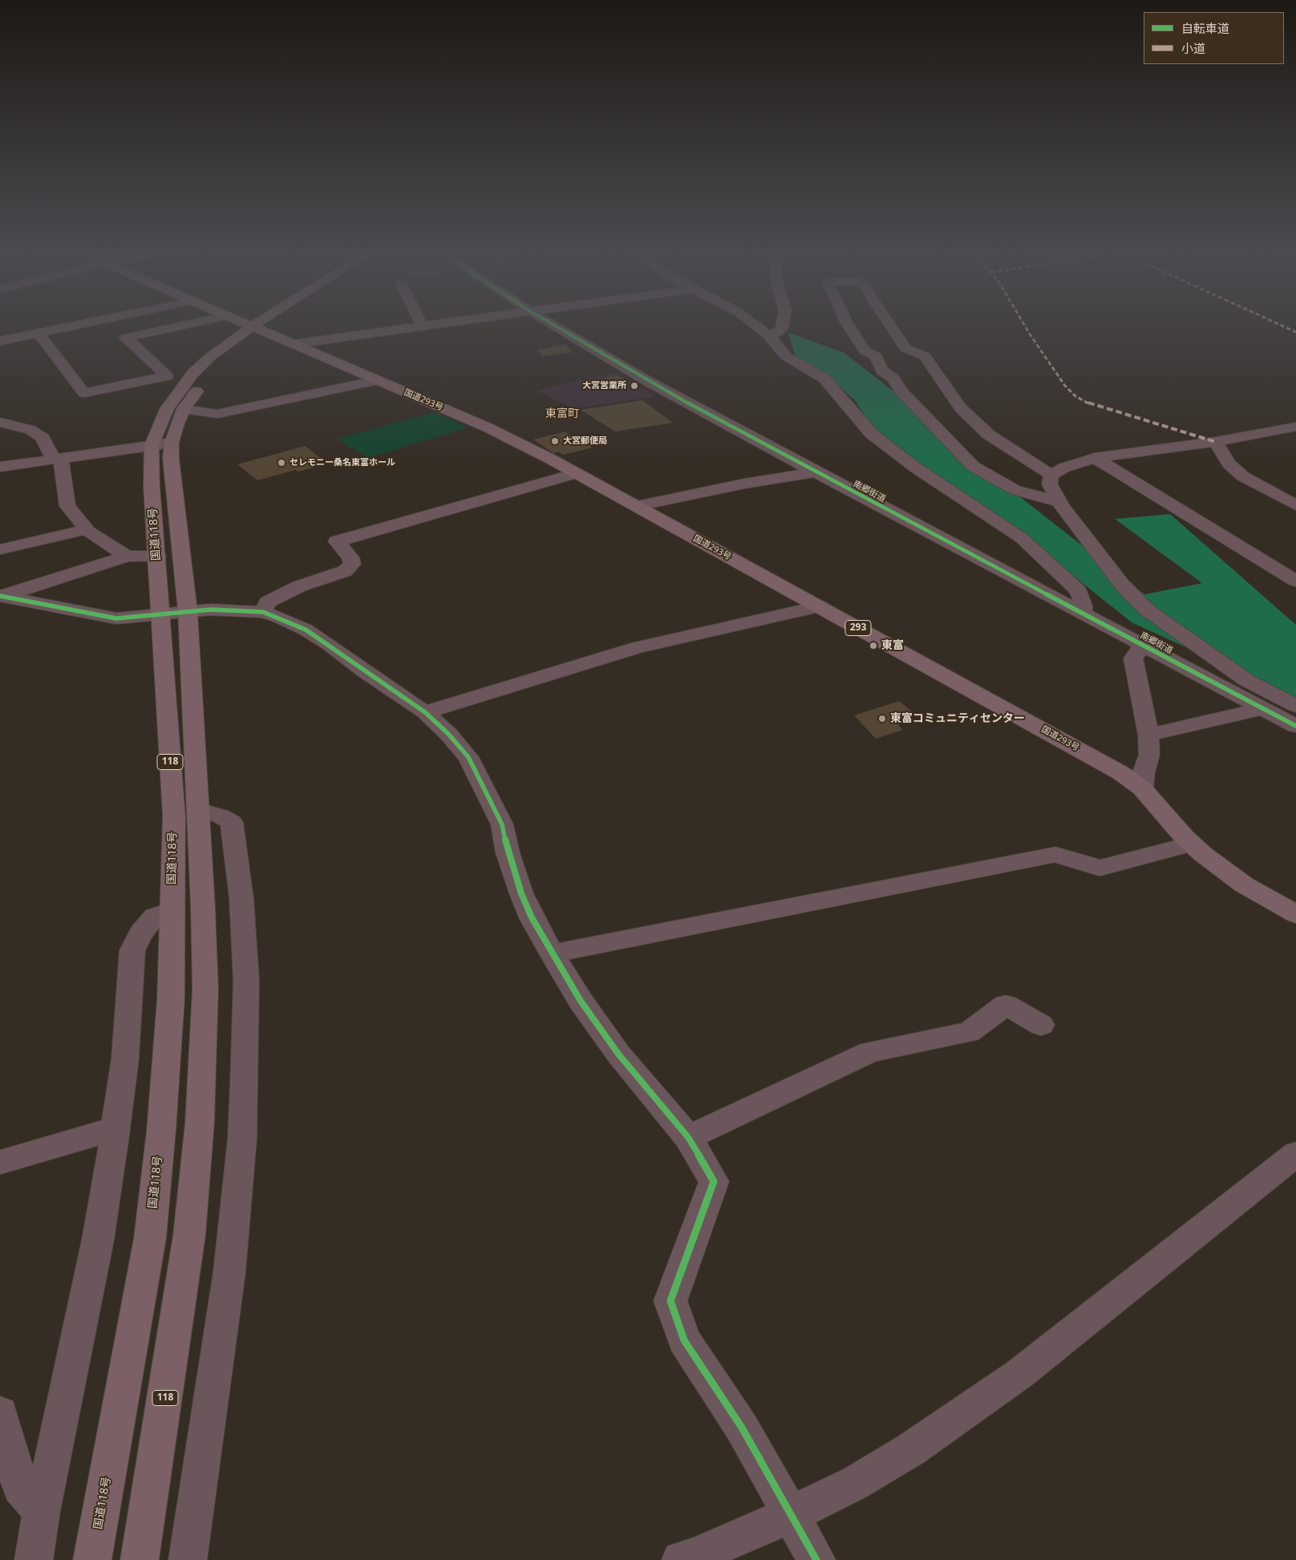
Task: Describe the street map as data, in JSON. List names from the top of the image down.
{
  "streets": {
    "highway": [
      "国道293号",
      "国道118号",
      "293",
      "118"
    ],
    "street": ["南郷街道"]
  },
  "crossings": [
    ["国道293号", "国道118号"]
  ],
  "districts": ["東富町"],
  "places": [
    "大宮営業所",
    "大宮郵便局",
    "セレモニー桑名東富ホール",
    "東富",
    "東富コミュニティセンター"
  ],
  "legend": ["自転車道", "小道"]
}
